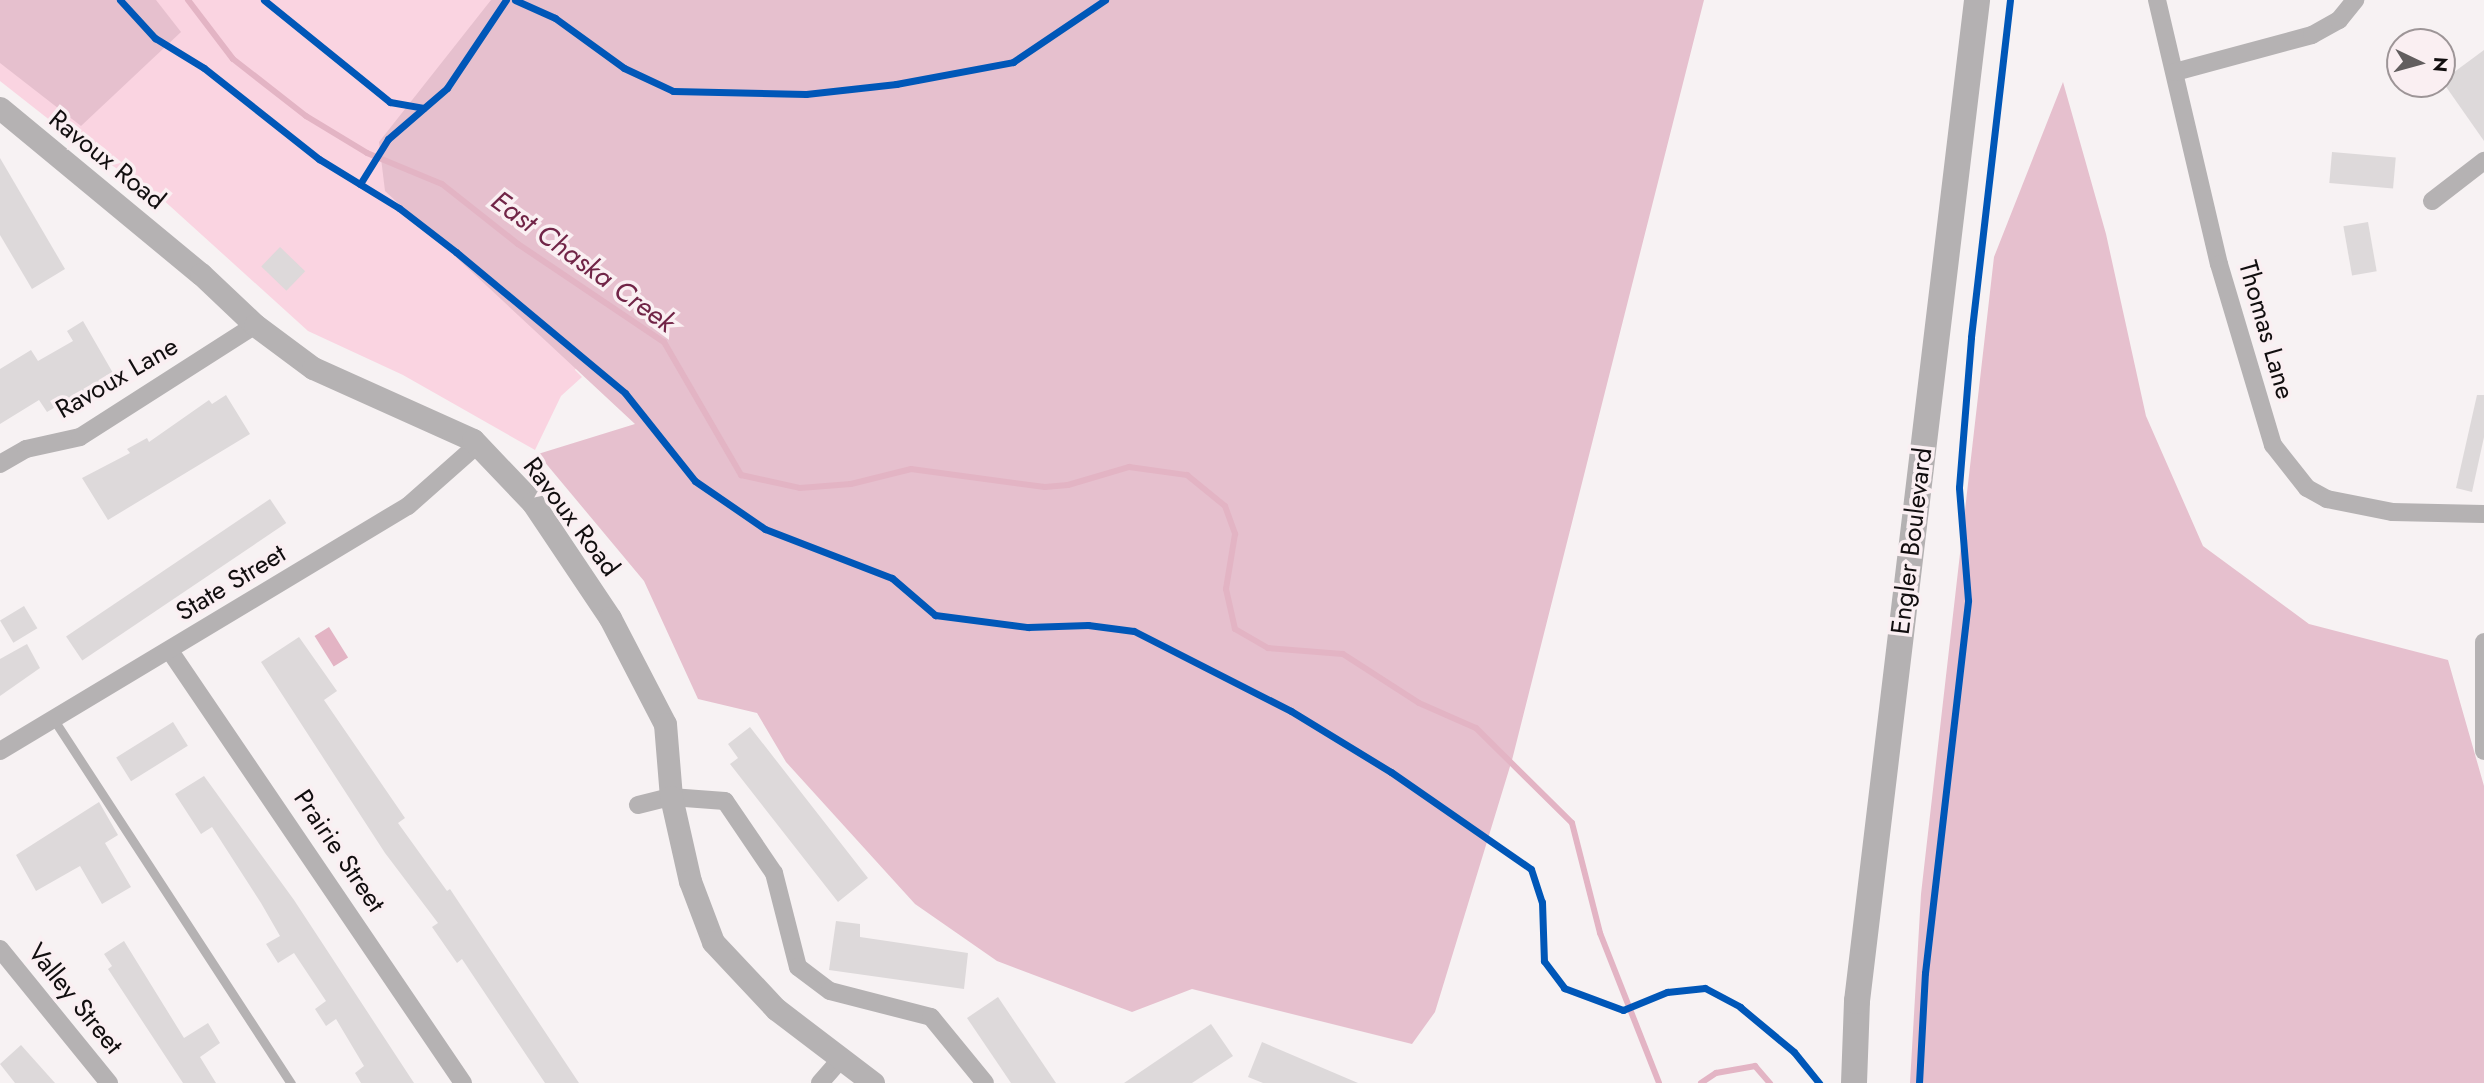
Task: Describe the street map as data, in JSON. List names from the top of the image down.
{
  "streets": {
    "main road": ["Engler Boulevard"],
    "street": [
      "Ravoux Road",
      "Thomas Lane",
      "Ravoux Lane",
      "State Street",
      "Prairie Street",
      "Valley Street"
    ]
  },
  "crossings": [
    ["Ravoux Road", "Ravoux Lane"],
    ["Ravoux Road", "State Street"],
    ["State Street", "Prairie Street"]
  ],
  "water": ["East Chaska Creek"],
  "north": "right"
}
